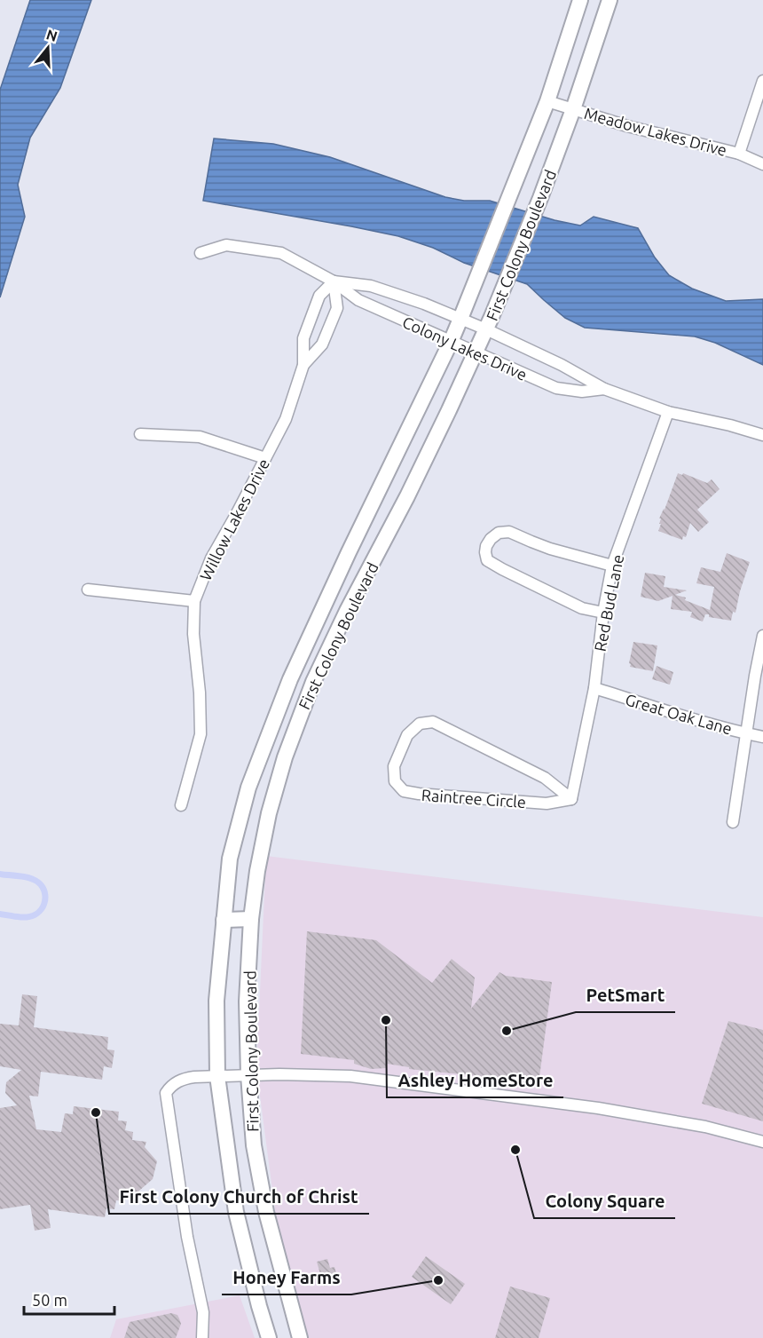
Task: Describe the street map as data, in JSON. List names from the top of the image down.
{
  "streets": {
    "main road": ["First Colony Boulevard"],
    "street": [
      "Meadow Lakes Drive",
      "Colony Lakes Drive",
      "Willow Lakes Drive",
      "Red Bud Lane",
      "Great Oak Lane",
      "Raintree Circle"
    ]
  },
  "crossings": [
    ["Meadow Lakes Drive", "First Colony Boulevard"],
    ["First Colony Boulevard", "Colony Lakes Drive"],
    ["Colony Lakes Drive", "Willow Lakes Drive"],
    ["Colony Lakes Drive", "Red Bud Lane"],
    ["Red Bud Lane", "Great Oak Lane"],
    ["Red Bud Lane", "Raintree Circle"]
  ],
  "places": [
    "Ashley HomeStore",
    "PetSmart",
    "First Colony Church of Christ",
    "Colony Square",
    "Honey Farms"
  ],
  "scale_bar": "50 m",
  "north": "top"
}
